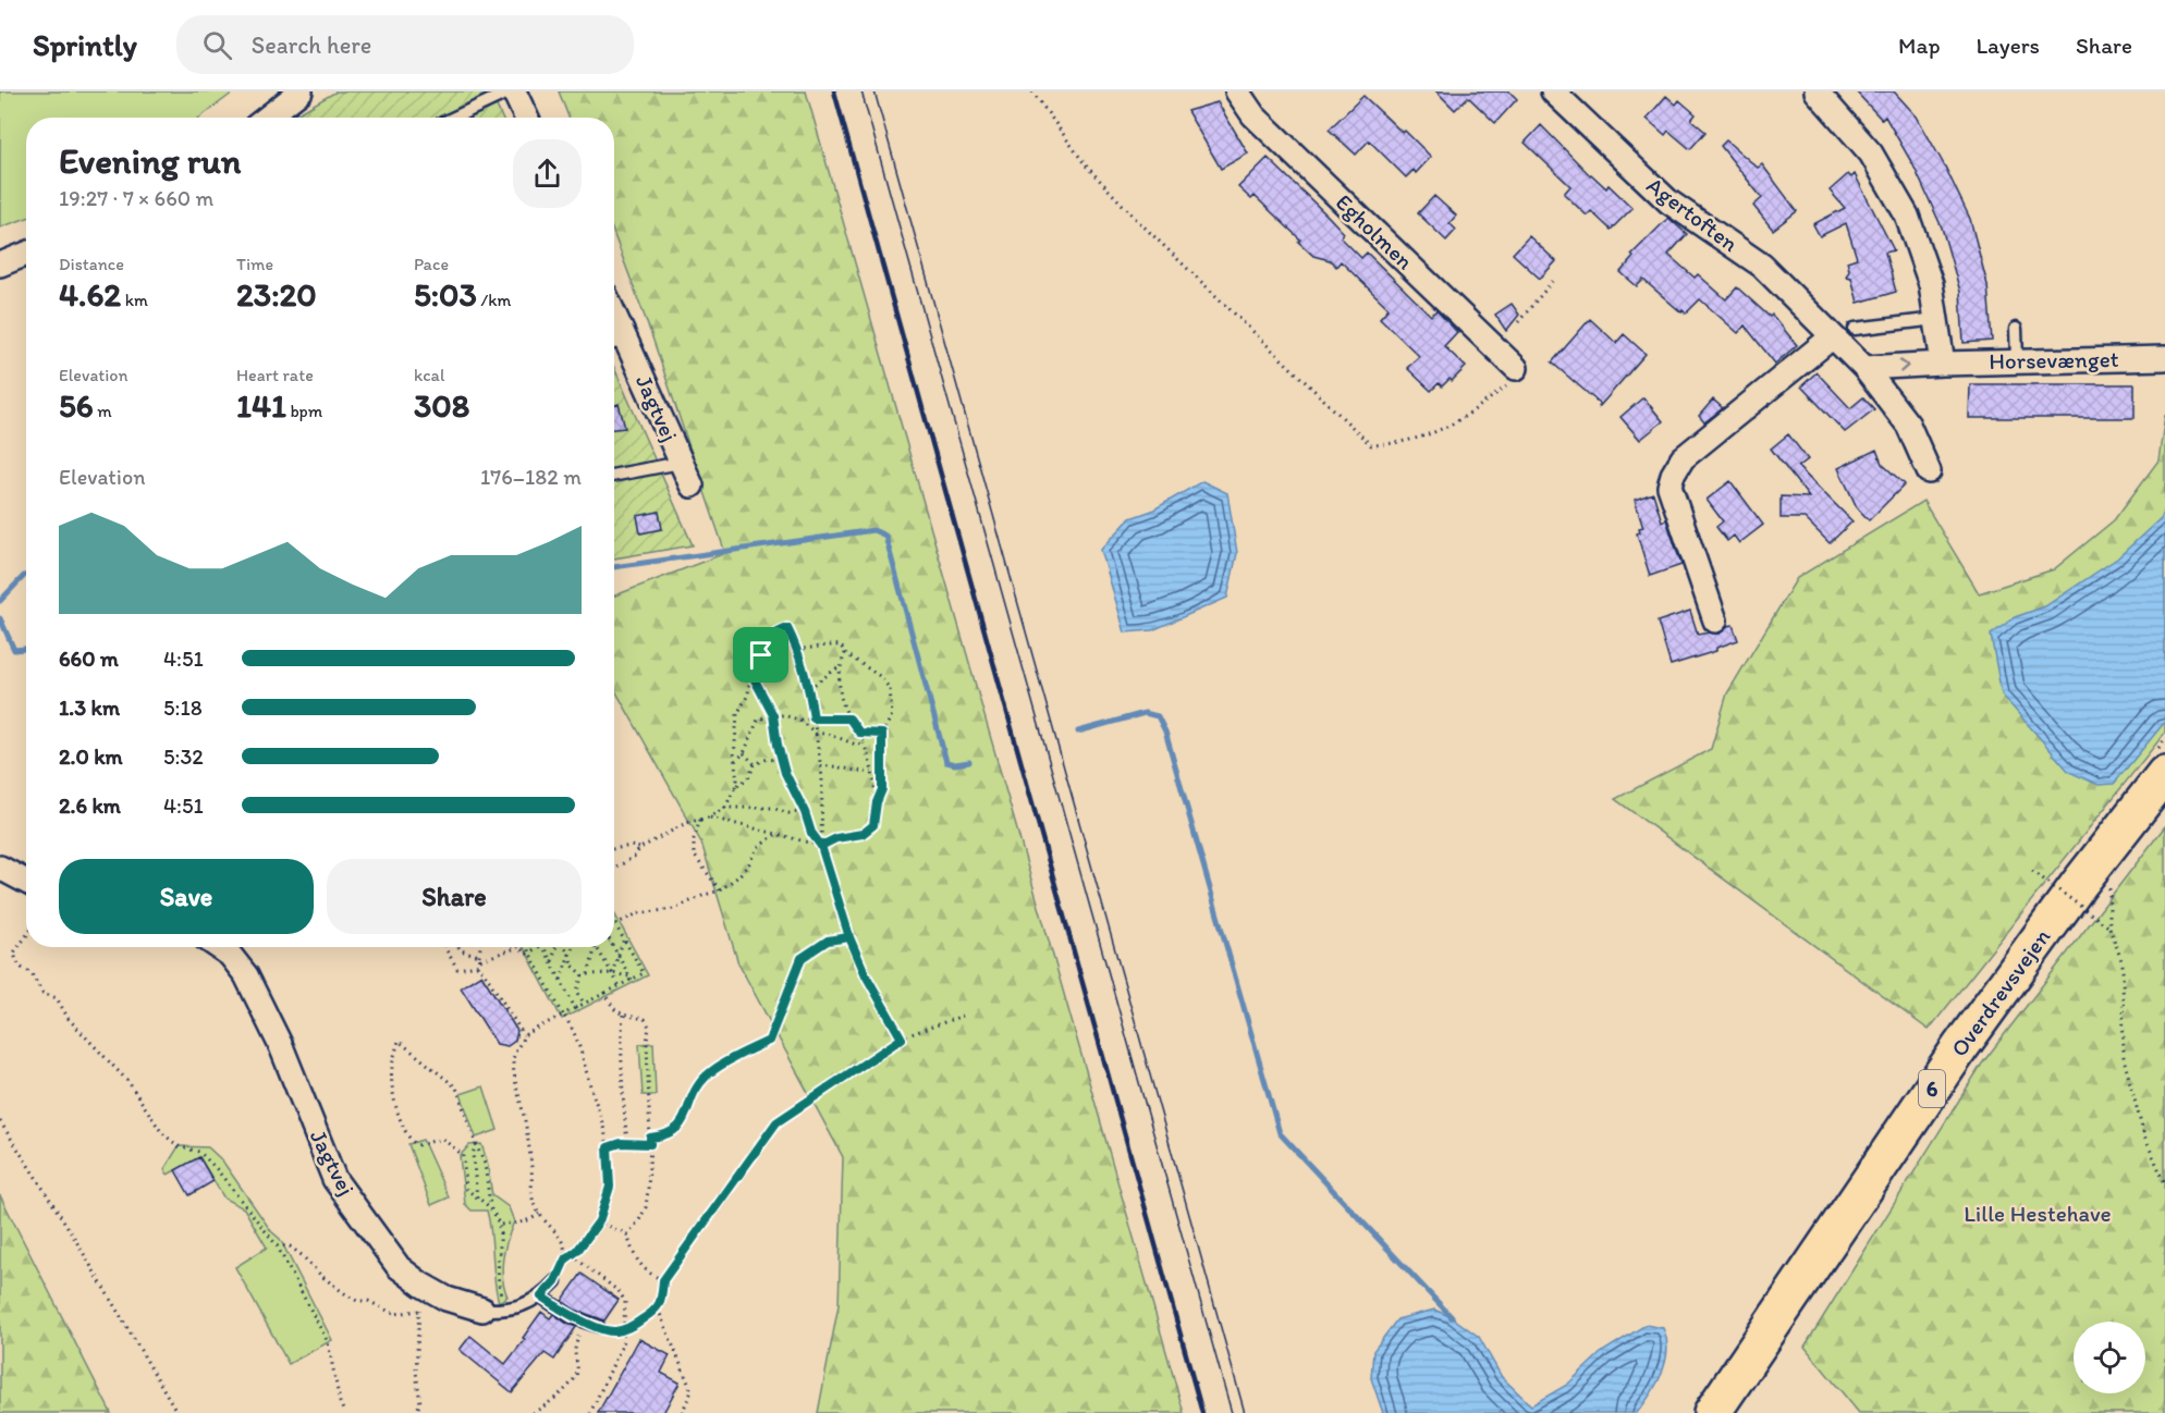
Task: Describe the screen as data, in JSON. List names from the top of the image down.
{
  "streets": {
    "main road": ["Overdrevsvejen", "6"],
    "street": [
      "Agertoften",
      "Egholmen",
      "Horsevænget",
      "Jagtvej"
    ]
  },
  "crossings": [
    ["Agertoften", "Horsevænget"]
  ],
  "parks": ["Lille Hestehave"],
  "page": {
    "header": "Sprintly",
    "search": "Search here",
    "nav": ["Map", "Layers", "Share"],
    "heading": ["Evening run", "19:27 · 7 × 660 m"],
    "stats": [
      ["Distance", "4.62 km"],
      ["Time", "23:20"],
      ["Pace", "5:03 /km"],
      ["Elevation", "56 m"],
      ["Heart rate", "141 bpm"],
      ["kcal", "308"]
    ],
    "chart": ["Elevation", "176–182 m"],
    "list": [
      {
        "name": "660 m",
        "note": "4:51"
      },
      {
        "name": "1.3 km",
        "note": "5:18"
      },
      {
        "name": "2.0 km",
        "note": "5:32"
      },
      {
        "name": "2.6 km",
        "note": "4:51"
      }
    ],
    "buttons": ["Save", "Share"]
  }
}
